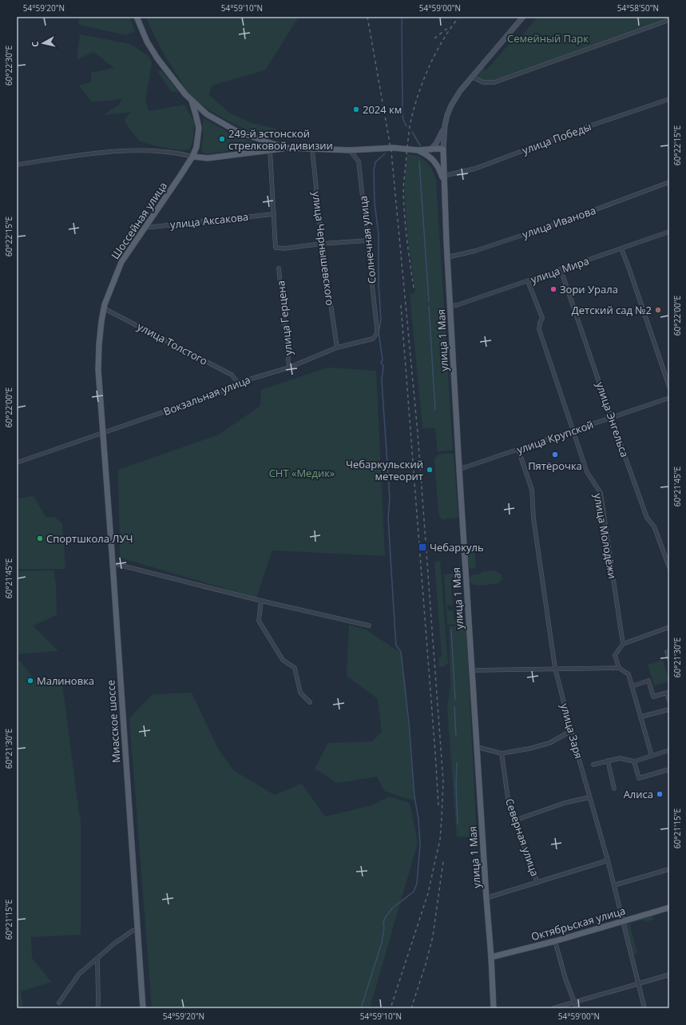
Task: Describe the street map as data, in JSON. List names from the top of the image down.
{
  "streets": {
    "main road": [
      "Шоссейная улица",
      "улица 1 Мая",
      "Миасское шоссе",
      "Октябрьская улица"
    ],
    "street": [
      "улица Победы",
      "улица Аксакова",
      "улица Иванова",
      "Солнечная улица",
      "улица Чернышевского",
      "улица Мира",
      "улица Герцена",
      "улица Толстого",
      "Вокзальная улица",
      "улица Энгельса",
      "улица Крупской",
      "улица Молодёжи",
      "улица Заря",
      "Северная улица"
    ]
  },
  "crossings": [
    ["улица Победы", "улица 1 Мая"],
    ["Шоссейная улица", "улица Аксакова"],
    ["Шоссейная улица", "улица Толстого"],
    ["Шоссейная улица", "Вокзальная улица"],
    ["Шоссейная улица", "Миасское шоссе"],
    ["улица Иванова", "улица 1 Мая"],
    ["Солнечная улица", "Вокзальная улица"],
    ["улица Чернышевского", "Вокзальная улица"],
    ["улица Мира", "улица 1 Мая"],
    ["улица Мира", "улица Энгельса"],
    ["улица Мира", "улица Молодёжи"],
    ["улица Герцена", "Вокзальная улица"],
    ["улица 1 Мая", "улица Крупской"],
    ["улица 1 Мая", "Октябрьская улица"],
    ["улица Толстого", "Вокзальная улица"],
    ["Вокзальная улица", "Миасское шоссе"],
    ["улица Энгельса", "улица Крупской"],
    ["улица Крупской", "улица Молодёжи"],
    ["улица Крупской", "улица Заря"],
    ["улица Заря", "Октябрьская улица"]
  ],
  "parks": ["Семейный Парк", "СНТ «Медик»"],
  "places": {
    "other": [
      "2024 км",
      "249-й эстонской стрелковой дивизии",
      "Зори Урала",
      "Детский сад №2",
      "Пятёрочка",
      "Чебаркульский метеорит",
      "Спортшкола ЛУЧ",
      "Малиновка",
      "Алиса"
    ],
    "transit": ["Чебаркуль"]
  },
  "north": "left",
  "coordinates": [
    "54°59'20\"N",
    "54°59'10\"N",
    "54°59'00\"N",
    "54°58'50\"N",
    "60°22'30\"E",
    "60°22'15\"E",
    "60°22'00\"E",
    "60°21'45\"E",
    "60°21'30\"E",
    "60°21'15\"E"
  ]
}
